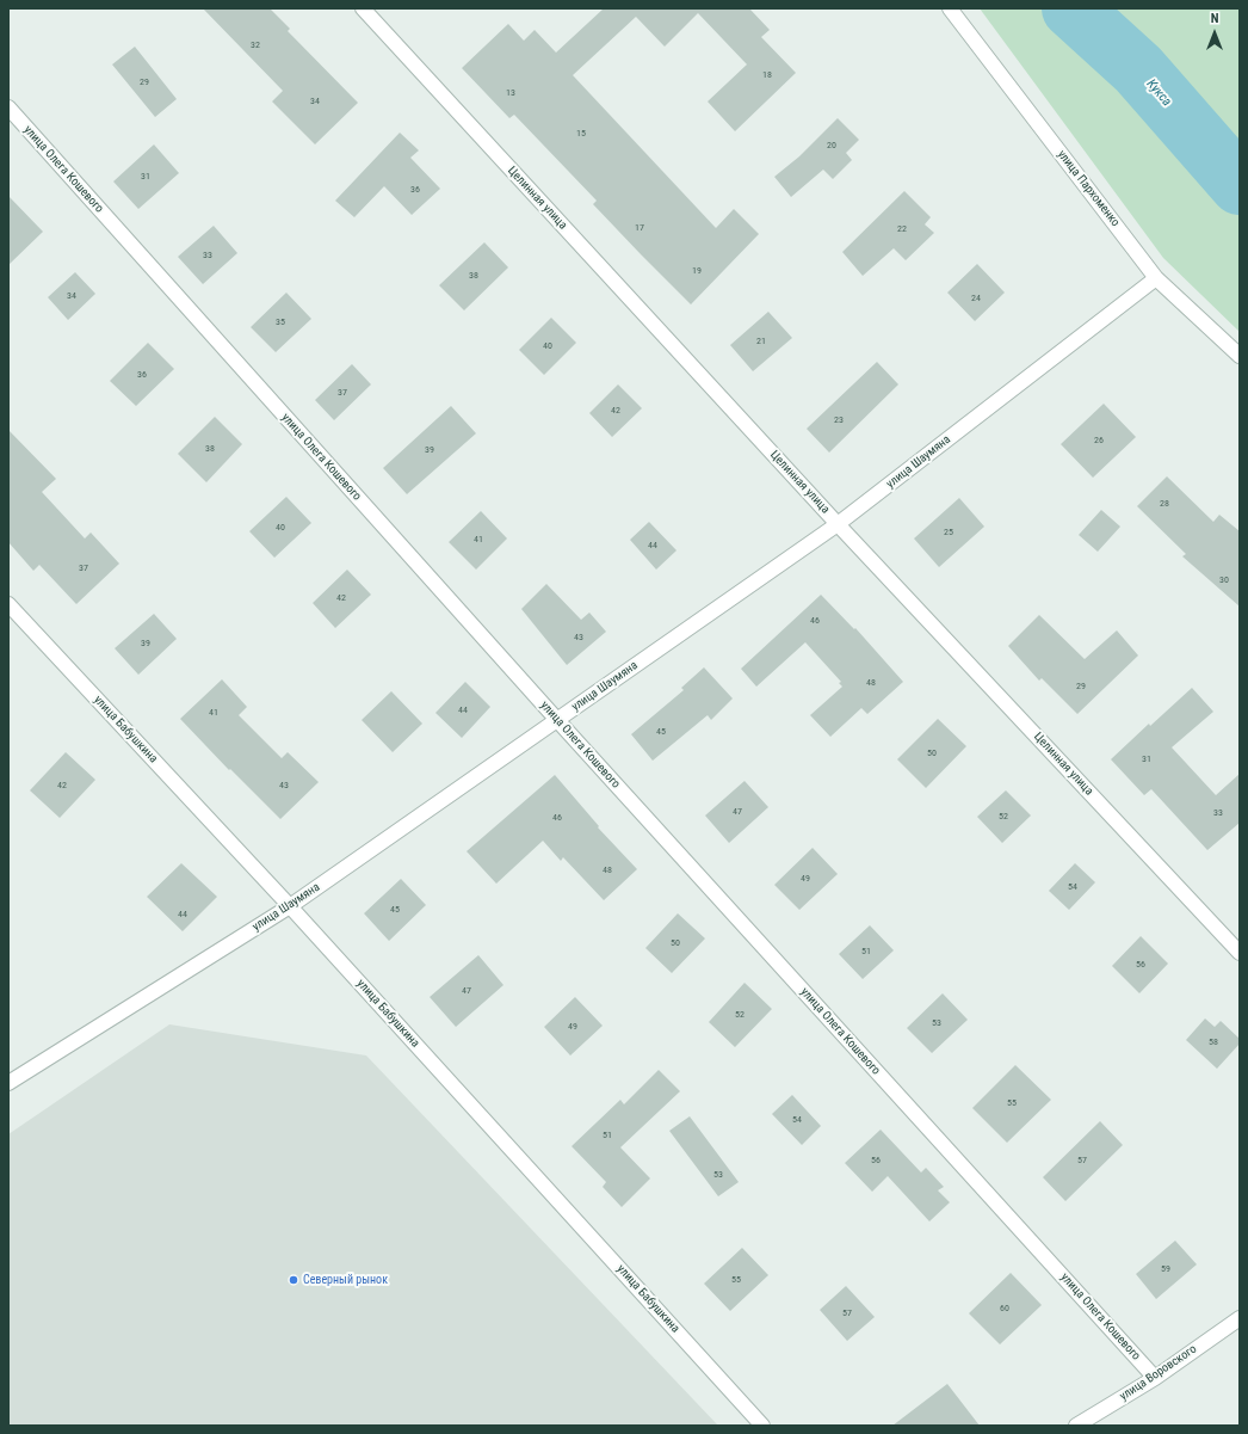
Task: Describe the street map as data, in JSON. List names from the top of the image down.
{
  "streets": {
    "street": [
      "улица Олега Кошевого",
      "улица Пархоменко",
      "Целинная улица",
      "улица Шаумяна",
      "улица Бабушкина",
      "улица Воровского"
    ]
  },
  "crossings": [
    ["улица Олега Кошевого", "улица Шаумяна"],
    ["улица Олега Кошевого", "улица Воровского"],
    ["улица Пархоменко", "улица Шаумяна"],
    ["Целинная улица", "улица Шаумяна"],
    ["улица Шаумяна", "улица Бабушкина"]
  ],
  "water": ["Кукса"],
  "places": ["Северный рынок"],
  "house_numbers": [
    "32",
    "18",
    "29",
    "13",
    "34",
    "15",
    "20",
    "31",
    "36",
    "17",
    "22",
    "33",
    "19",
    "38",
    "34",
    "24",
    "35",
    "21",
    "40",
    "36",
    "37",
    "42",
    "23",
    "26",
    "38",
    "39",
    "28",
    "40",
    "25",
    "41",
    "44",
    "37",
    "30",
    "42",
    "46",
    "43",
    "39",
    "48",
    "29",
    "44",
    "41",
    "45",
    "50",
    "31",
    "42",
    "43",
    "47",
    "33",
    "52",
    "46",
    "48",
    "49",
    "54",
    "45",
    "44",
    "50",
    "51",
    "56",
    "47",
    "52",
    "53",
    "49",
    "58",
    "55",
    "54",
    "51",
    "56",
    "57",
    "53",
    "59",
    "55",
    "60",
    "57"
  ],
  "north": "top"
}
